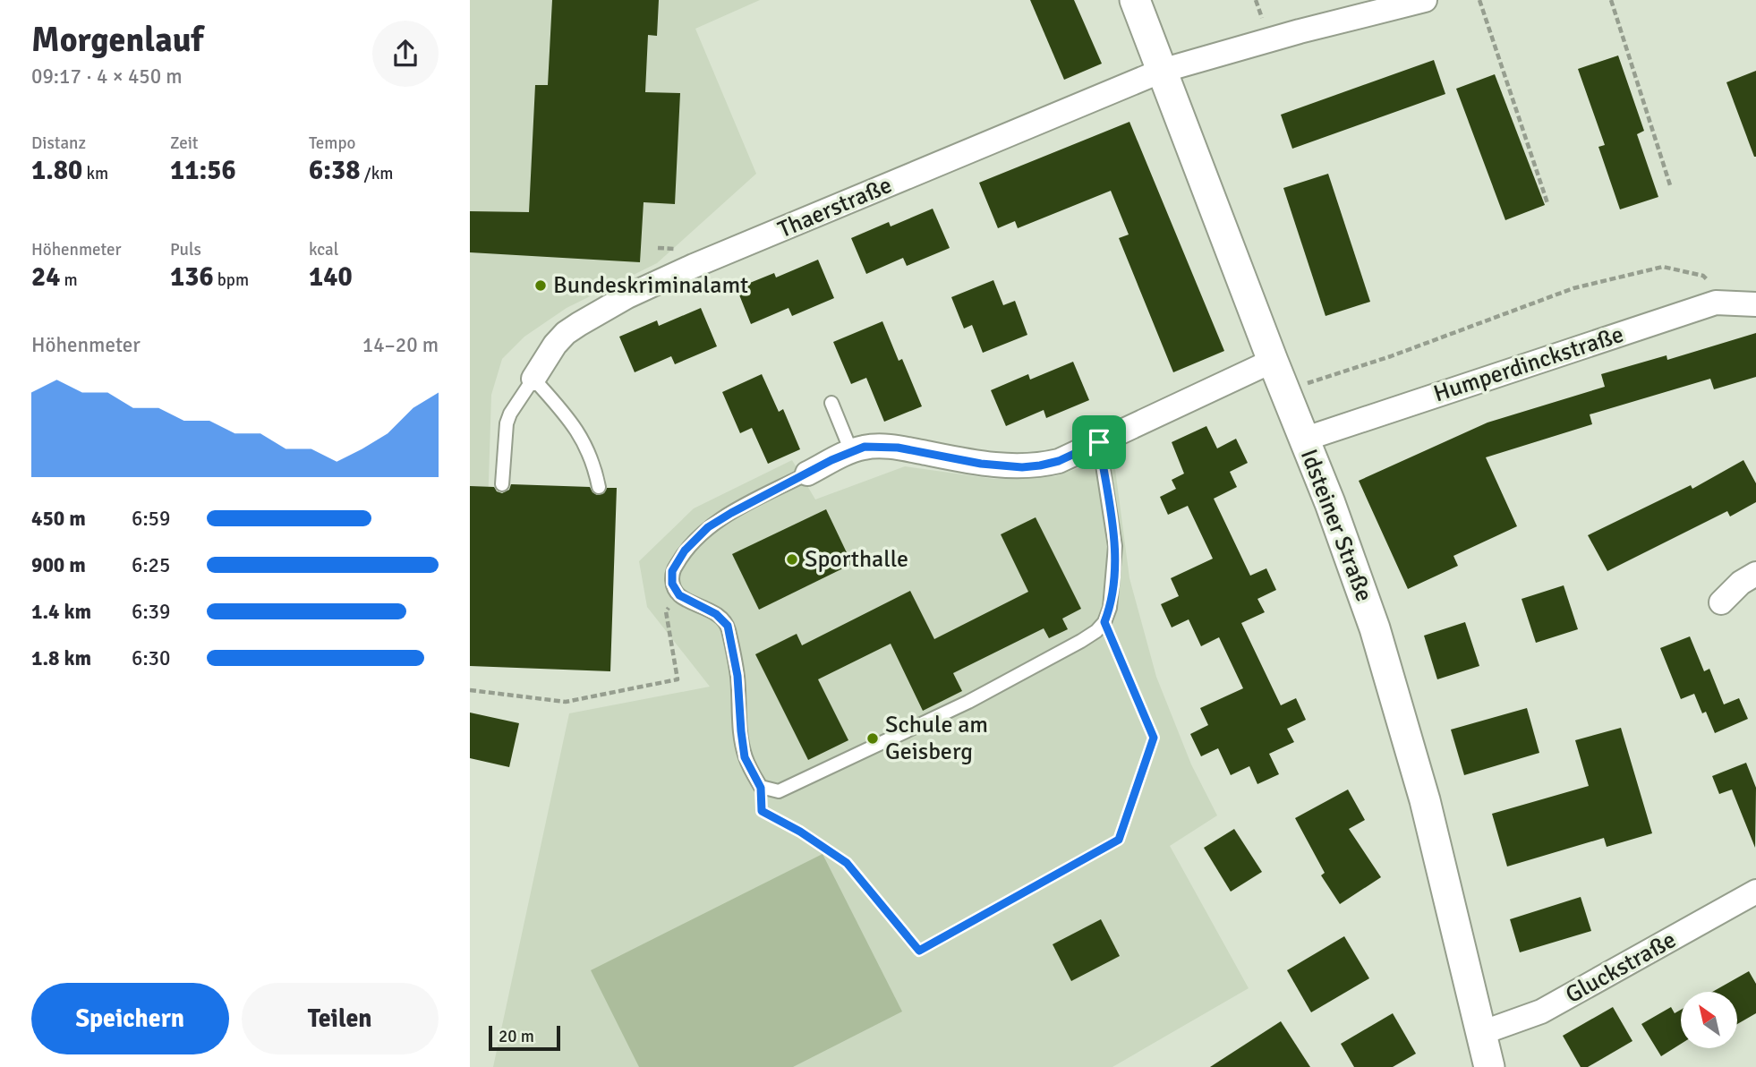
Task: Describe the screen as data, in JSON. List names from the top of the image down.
{
  "streets": {
    "street": [
      "Thaerstraße",
      "Humperdinckstraße",
      "Idsteiner Straße",
      "Gluckstraße"
    ]
  },
  "crossings": [
    ["Thaerstraße", "Idsteiner Straße"],
    ["Humperdinckstraße", "Idsteiner Straße"],
    ["Idsteiner Straße", "Gluckstraße"]
  ],
  "places": ["Bundeskriminalamt", "Sporthalle", "Schule am Geisberg"],
  "scale_bar": "20 m",
  "north": "top left",
  "page": {
    "heading": ["Morgenlauf", "09:17 · 4 × 450 m"],
    "stats": [
      ["Distanz", "1.80 km"],
      ["Zeit", "11:56"],
      ["Tempo", "6:38 /km"],
      ["Höhenmeter", "24 m"],
      ["Puls", "136 bpm"],
      ["kcal", "140"]
    ],
    "chart": ["Höhenmeter", "14–20 m"],
    "list": [
      {
        "name": "450 m",
        "note": "6:59"
      },
      {
        "name": "900 m",
        "note": "6:25"
      },
      {
        "name": "1.4 km",
        "note": "6:39"
      },
      {
        "name": "1.8 km",
        "note": "6:30"
      }
    ],
    "buttons": ["Speichern", "Teilen"],
    "scale": "20 m"
  }
}
